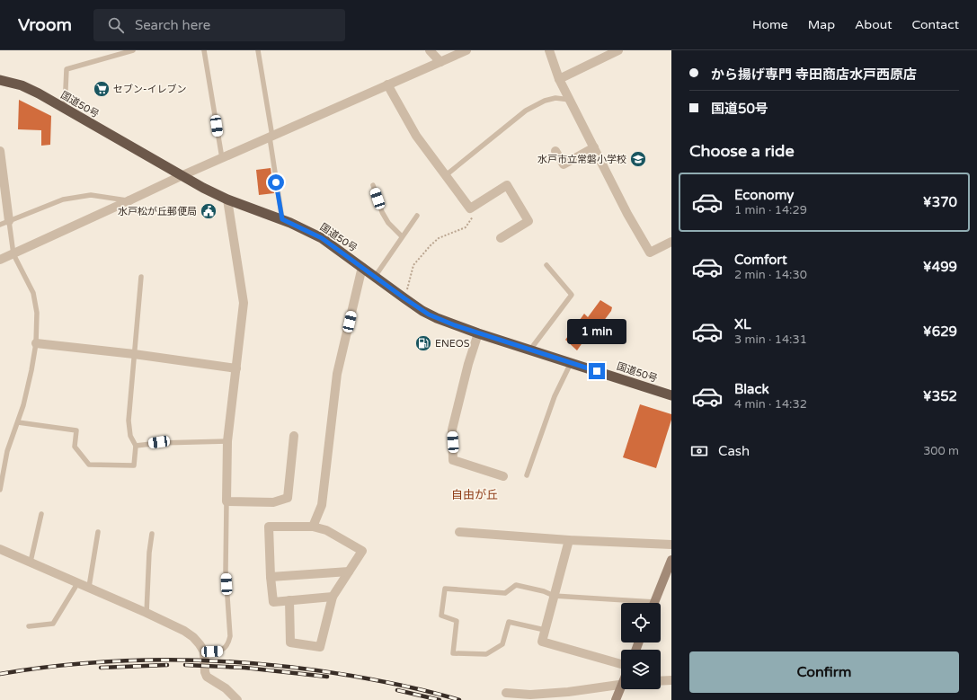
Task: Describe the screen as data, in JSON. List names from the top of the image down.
{
  "streets": {
    "highway": ["国道50号"]
  },
  "districts": ["自由が丘"],
  "places": {
    "supermarket": ["セブン-イレブン"],
    "school or university": ["水戸市立常磐小学校"],
    "public building": ["水戸松が丘郵便局"],
    "fuel station": ["ENEOS"]
  },
  "page": {
    "header": "Vroom",
    "search": "Search here",
    "nav": [
      "Home",
      "Map",
      "About",
      "Contact"
    ],
    "banner": ["から揚げ専門 寺田商店水戸西原店", "国道50号"],
    "heading": "Choose a ride",
    "list": [
      {
        "name": "Economy",
        "note": "1 min · 14:29",
        "value": "¥370"
      },
      {
        "name": "Comfort",
        "note": "2 min · 14:30",
        "value": "¥499"
      },
      {
        "name": "XL",
        "note": "3 min · 14:31",
        "value": "¥629"
      },
      {
        "name": "Black",
        "note": "4 min · 14:32",
        "value": "¥352"
      }
    ],
    "bubble": "1 min",
    "pay": ["Cash", "300 m"],
    "buttons": "Confirm"
  }
}
